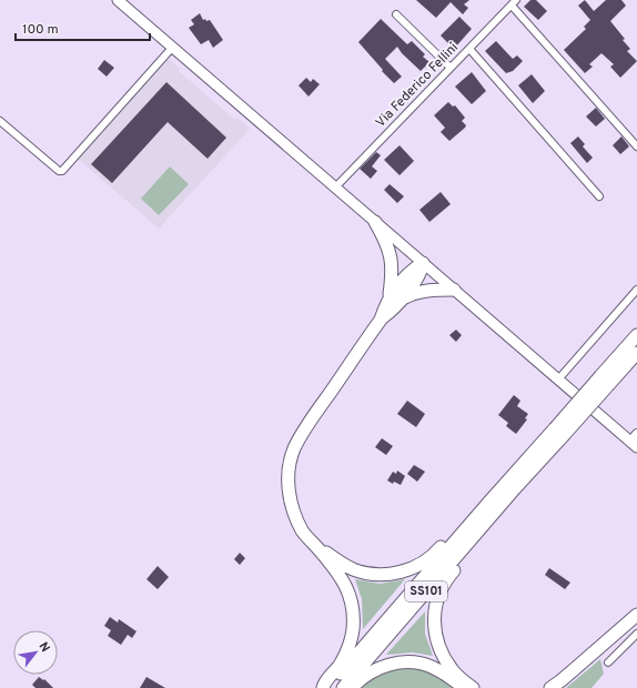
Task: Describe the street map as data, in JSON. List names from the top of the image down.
{
  "streets": {
    "highway": ["SS101"],
    "street": ["Via Federico Fellini"]
  },
  "scale_bar": "100 m",
  "north": "top right"
}
